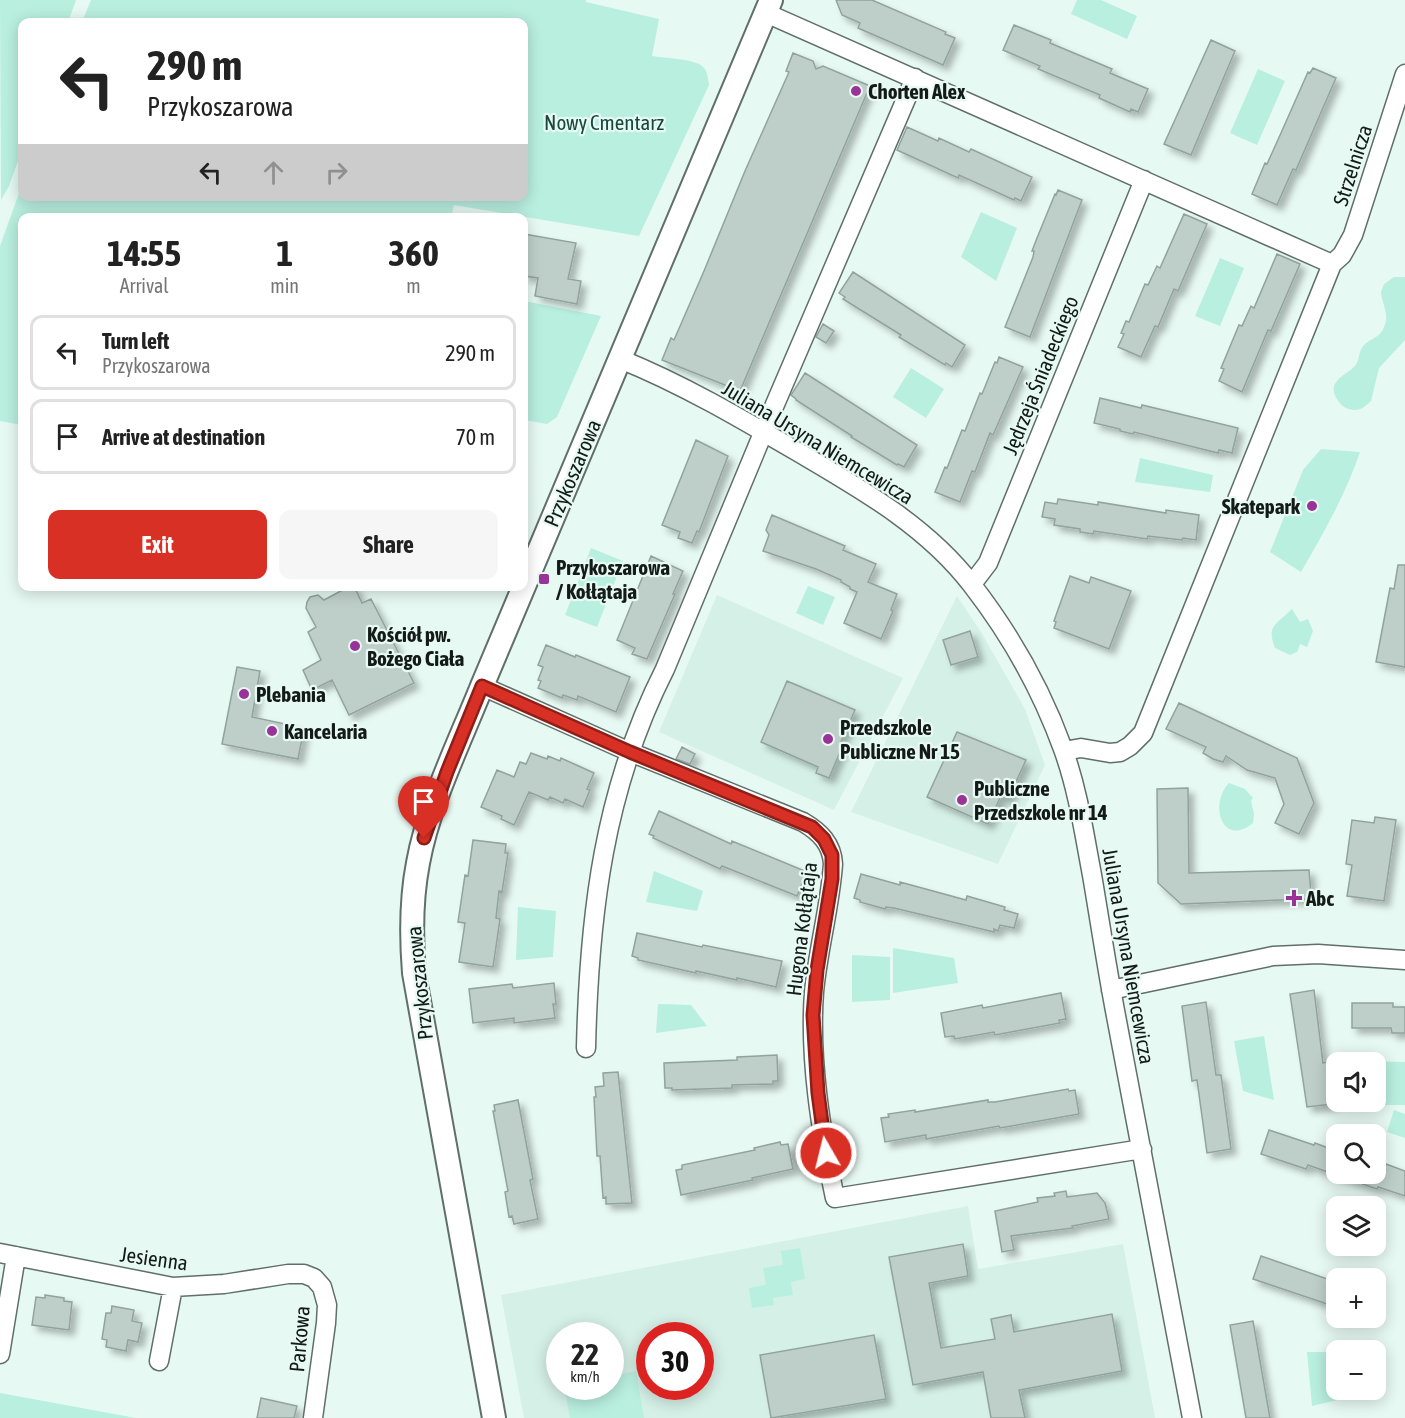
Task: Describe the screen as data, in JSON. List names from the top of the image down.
{
  "streets": {
    "street": [
      "Strzelnicza",
      "Jędrzeja Śniadeckiego",
      "Juliana Ursyna Niemcewicza",
      "Przykoszarowa",
      "Hugona Kołłątaja",
      "Jesienna",
      "Parkowa"
    ]
  },
  "crossings": [
    ["Strzelnicza", "Juliana Ursyna Niemcewicza"],
    ["Jędrzeja Śniadeckiego", "Juliana Ursyna Niemcewicza"],
    ["Juliana Ursyna Niemcewicza", "Przykoszarowa"],
    ["Juliana Ursyna Niemcewicza", "Hugona Kołłątaja"],
    ["Przykoszarowa", "Hugona Kołłątaja"],
    ["Jesienna", "Parkowa"]
  ],
  "parks": ["Nowy Cmentarz"],
  "places": {
    "other": [
      "Chorten Alex",
      "Skatepark",
      "Kościół pw. Bożego Ciała",
      "Plebania",
      "Kancelaria",
      "Przedszkole Publiczne Nr 15",
      "Publiczne Przedszkole nr 14"
    ],
    "transit": ["Przykoszarowa / Kołłątaja"],
    "health": ["Abc"]
  },
  "page": {
    "turn": ["290 m", "Przykoszarowa"],
    "eta": [
      "14:55",
      "Arrival",
      "1",
      "min",
      "360",
      "m"
    ],
    "list": [
      {
        "name": "Turn left",
        "note": "Przykoszarowa",
        "value": "290 m"
      },
      {
        "name": "Arrive at destination",
        "value": "70 m"
      }
    ],
    "buttons": ["Exit", "Share"],
    "map_buttons": ["+", "−"],
    "speed": "22 km/h",
    "limit": "30"
  }
}
